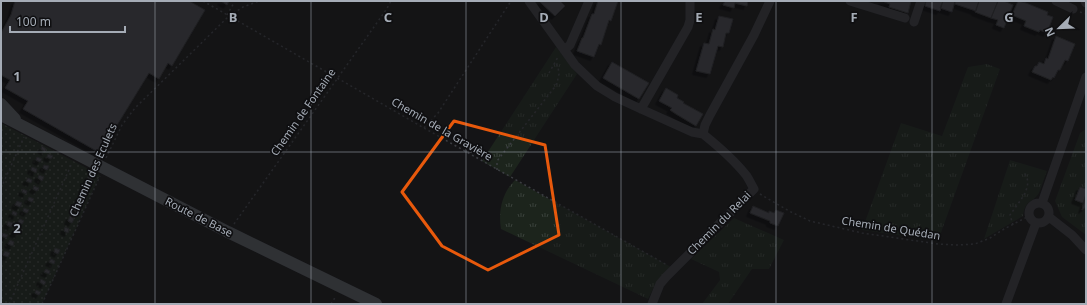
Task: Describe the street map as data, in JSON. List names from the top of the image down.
{
  "streets": {
    "main road": ["Route de Base"],
    "street": ["Chemin du Relai"],
    "path": [
      "Chemin de Fontaine",
      "Chemin de la Gravière",
      "Chemin des Eculets",
      "Chemin de Quédan"
    ]
  },
  "crossings": [
    ["Chemin de Fontaine", "Chemin de la Gravière"],
    ["Chemin de Fontaine", "Route de Base"],
    ["Chemin de la Gravière", "Chemin des Eculets"],
    ["Chemin de la Gravière", "Chemin du Relai"],
    ["Chemin des Eculets", "Route de Base"],
    ["Chemin du Relai", "Chemin de Quédan"]
  ],
  "scale_bar": "100 m",
  "north": "bottom left",
  "grid": {
    "columns": [
      "B",
      "C",
      "D",
      "E",
      "F",
      "G"
    ],
    "rows": ["1", "2"]
  }
}
